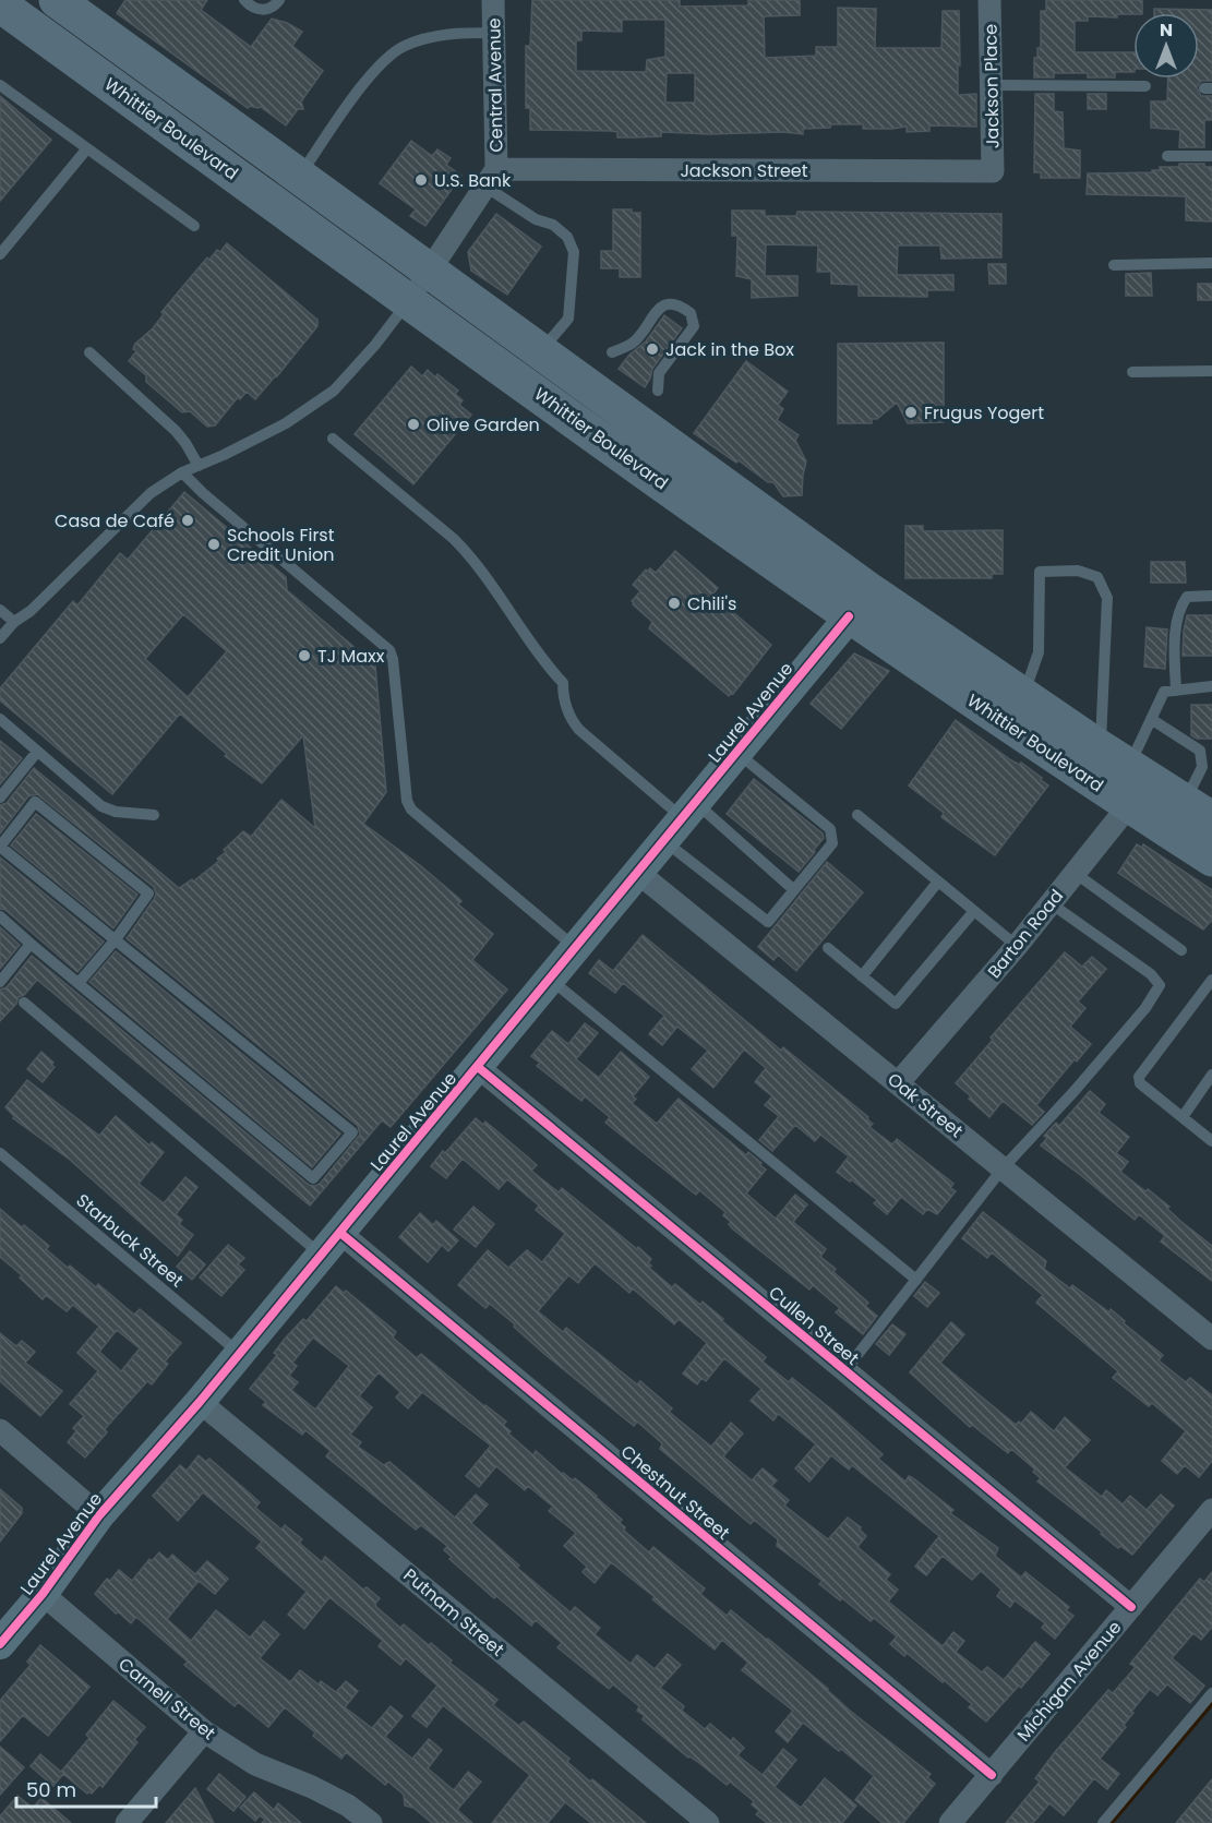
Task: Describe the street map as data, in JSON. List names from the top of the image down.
{
  "streets": {
    "main road": ["Whittier Boulevard"],
    "street": [
      "Central Avenue",
      "Jackson Place",
      "Jackson Street",
      "Laurel Avenue",
      "Barton Road",
      "Oak Street",
      "Cullen Street",
      "Chestnut Street",
      "Putnam Street",
      "Michigan Avenue",
      "Carnell Street"
    ],
    "lane": ["Starbuck Street"]
  },
  "crossings": [
    ["Central Avenue", "Jackson Street"],
    ["Jackson Place", "Jackson Street"],
    ["Whittier Boulevard", "Laurel Avenue"],
    ["Whittier Boulevard", "Barton Road"],
    ["Laurel Avenue", "Oak Street"],
    ["Laurel Avenue", "Starbuck Street"],
    ["Laurel Avenue", "Cullen Street"],
    ["Laurel Avenue", "Chestnut Street"],
    ["Laurel Avenue", "Putnam Street"],
    ["Laurel Avenue", "Carnell Street"],
    ["Barton Road", "Oak Street"],
    ["Cullen Street", "Michigan Avenue"],
    ["Chestnut Street", "Michigan Avenue"]
  ],
  "places": [
    "U.S. Bank",
    "Jack in the Box",
    "Frugus Yogert",
    "Olive Garden",
    "Casa de Café",
    "Schools First Credit Union",
    "Chili's",
    "TJ Maxx"
  ],
  "scale_bar": "50 m",
  "north": "top"
}
